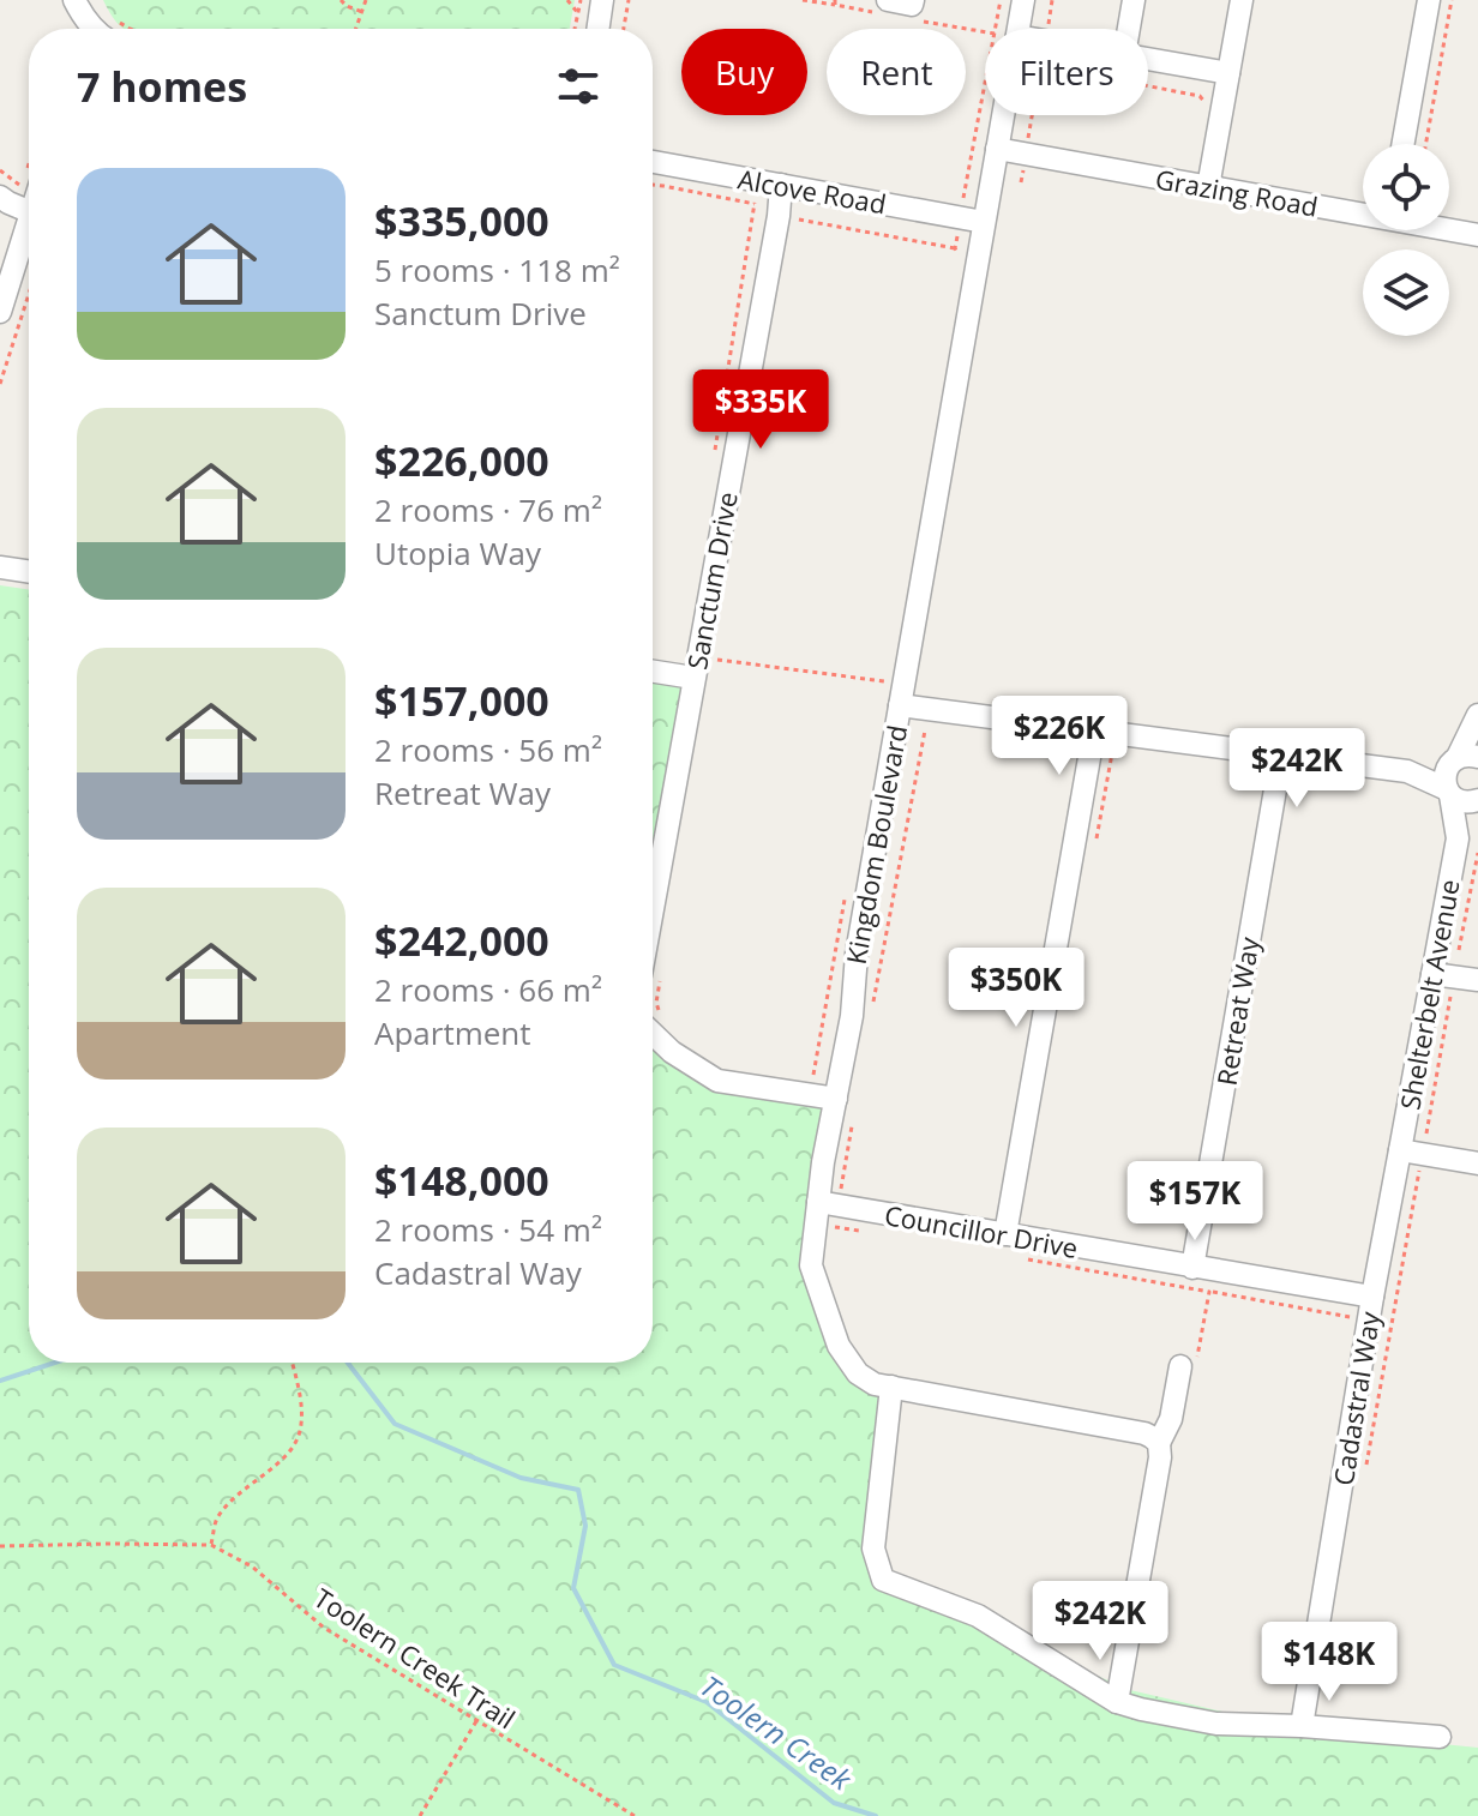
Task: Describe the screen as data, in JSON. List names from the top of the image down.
{
  "streets": {
    "street": [
      "Alcove Road",
      "Grazing Road",
      "Sanctum Drive",
      "Kingdom Boulevard",
      "Shelterbelt Avenue",
      "Retreat Way",
      "Councillor Drive",
      "Cadastral Way"
    ],
    "path": ["Toolern Creek Trail"]
  },
  "crossings": [
    ["Alcove Road", "Sanctum Drive"],
    ["Alcove Road", "Kingdom Boulevard"],
    ["Grazing Road", "Kingdom Boulevard"],
    ["Kingdom Boulevard", "Councillor Drive"],
    ["Shelterbelt Avenue", "Cadastral Way"],
    ["Retreat Way", "Councillor Drive"],
    ["Councillor Drive", "Cadastral Way"]
  ],
  "water": ["Toolern Creek"],
  "page": {
    "chip": ["Buy", "Rent", "Filters"],
    "heading": "7 homes",
    "list": [
      {
        "name": "$335,000",
        "note": "5 rooms · 118 m² · Sanctum Drive"
      },
      {
        "name": "$226,000",
        "note": "2 rooms · 76 m² · Utopia Way"
      },
      {
        "name": "$157,000",
        "note": "2 rooms · 56 m² · Retreat Way"
      },
      {
        "name": "$242,000",
        "note": "2 rooms · 66 m² · Apartment"
      },
      {
        "name": "$148,000",
        "note": "2 rooms · 54 m² · Cadastral Way"
      }
    ],
    "price": [
      "$335K",
      "$226K",
      "$242K",
      "$350K",
      "$157K",
      "$242K",
      "$148K"
    ]
  }
}
